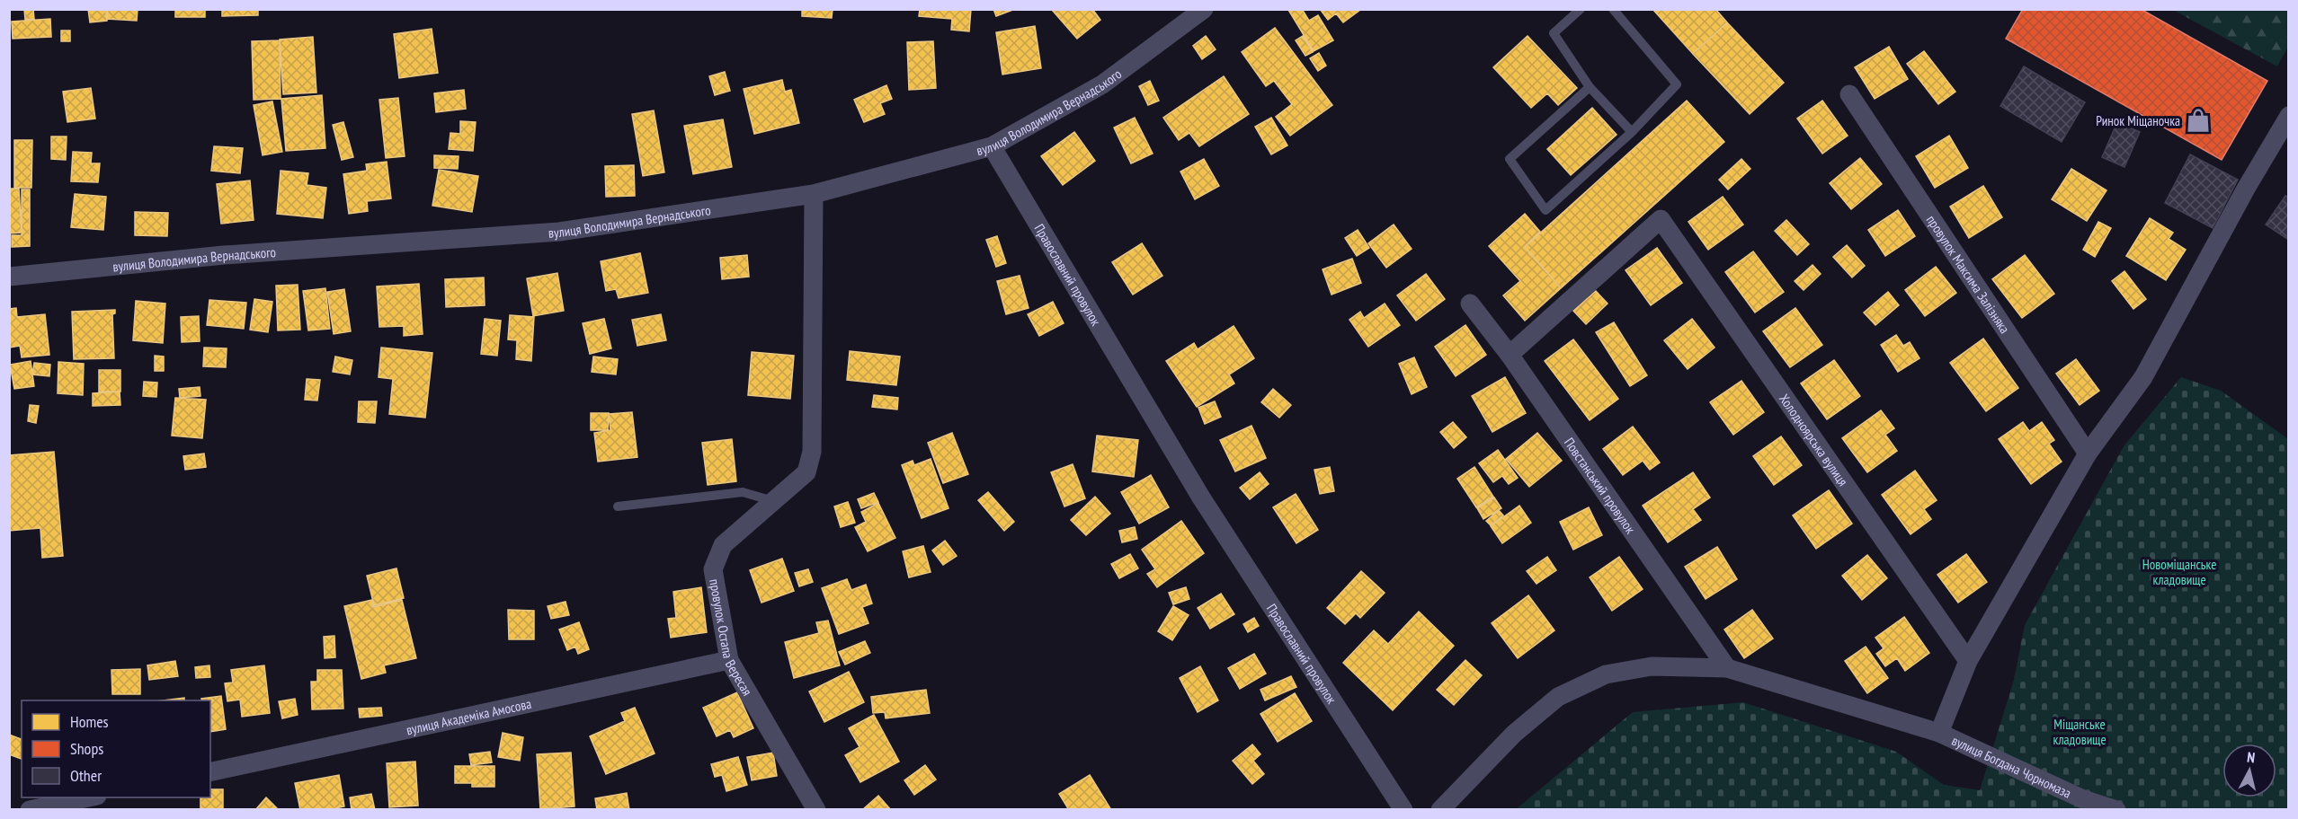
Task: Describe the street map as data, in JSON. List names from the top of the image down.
{
  "streets": {
    "street": [
      "вулиця Володимира Вернадського",
      "провулок Максима Залізняка",
      "Православний провулок",
      "Холодноярська вулиця",
      "Повстанський провулок",
      "провулок Остапа Вересая",
      "вулиця Академіка Амосова",
      "вулиця Богдана Чорномаза"
    ]
  },
  "crossings": [
    ["вулиця Володимира Вернадського", "Православний провулок"],
    ["вулиця Володимира Вернадського", "провулок Остапа Вересая"],
    ["Холодноярська вулиця", "Повстанський провулок"],
    ["Повстанський провулок", "вулиця Богдана Чорномаза"],
    ["провулок Остапа Вересая", "вулиця Академіка Амосова"]
  ],
  "parks": ["Новоміщанське кладовище", "Міщанське кладовище"],
  "places": {
    "shop": ["Ринок Міщаночка"]
  },
  "legend": ["Homes", "Shops", "Other"],
  "north": "top"
}
